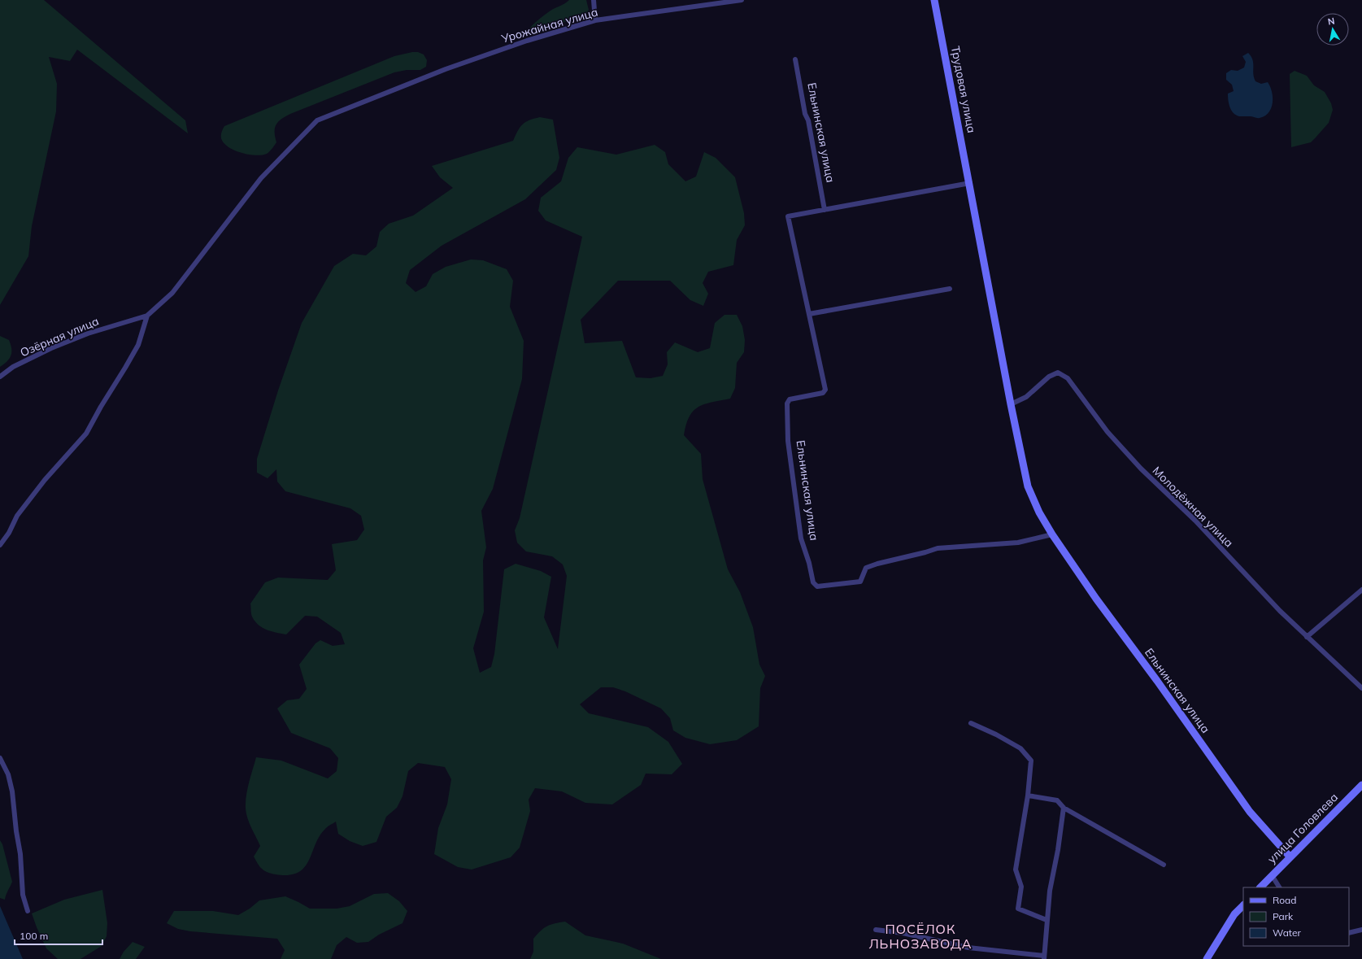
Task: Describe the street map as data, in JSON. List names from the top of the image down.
{
  "streets": {
    "main road": ["Трудовая улица", "Ельнинская улица", "улица Головлева"],
    "street": ["Урожайная улица", "Озёрная улица", "Молодёжная улица"]
  },
  "crossings": [
    ["Урожайная улица", "Озёрная улица"],
    ["Трудовая улица", "Ельнинская улица"],
    ["Ельнинская улица", "Молодёжная улица"],
    ["Ельнинская улица", "улица Головлева"]
  ],
  "districts": ["ПОСЁЛОК ЛЬНОЗАВОДА"],
  "legend": ["Road", "Park", "Water"],
  "scale_bar": "100 m",
  "north": "top"
}
